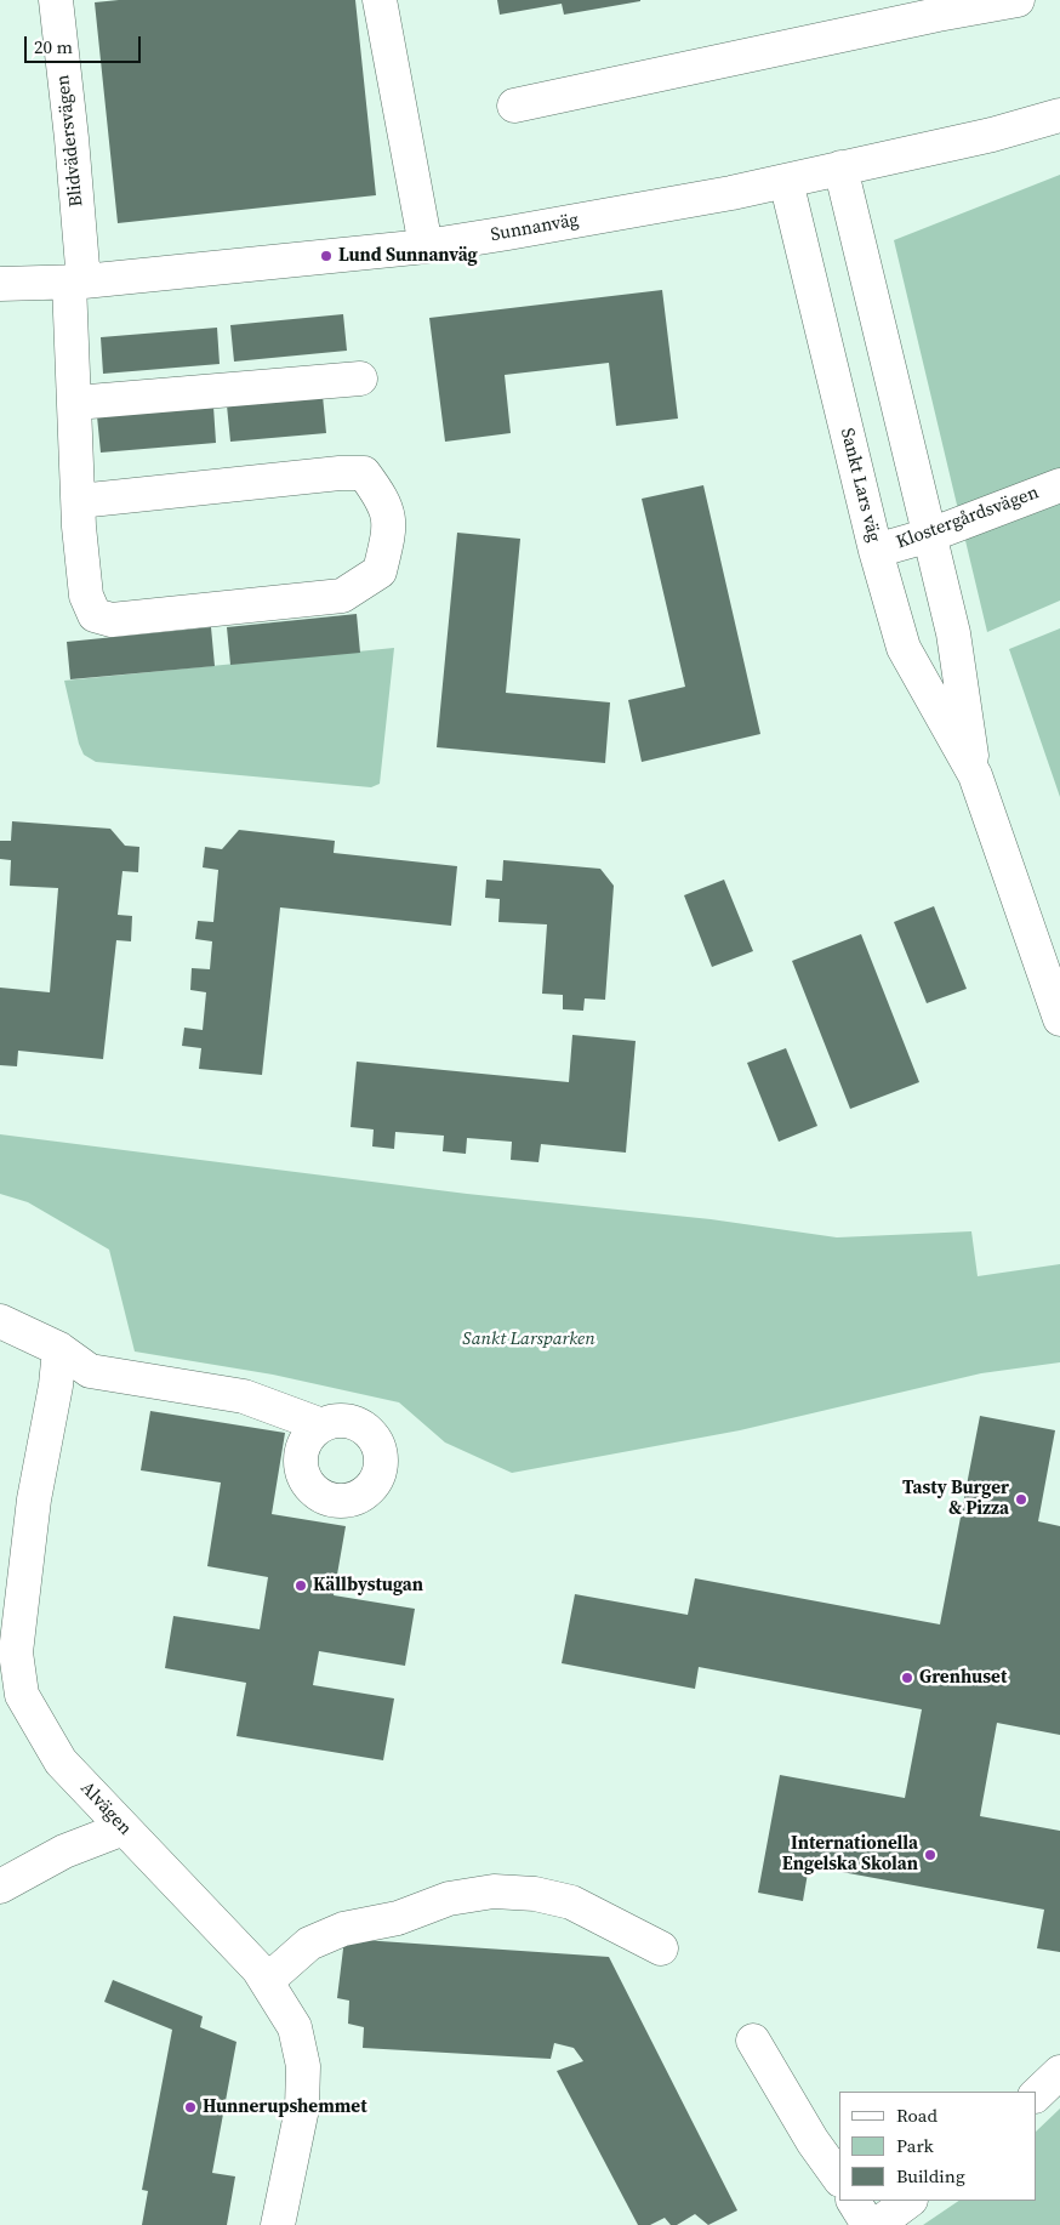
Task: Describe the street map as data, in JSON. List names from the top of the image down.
{
  "streets": {
    "street": [
      "Blidvädersvägen",
      "Sunnanväg",
      "Sankt Lars väg",
      "Klostergårdsvägen",
      "Alvägen"
    ]
  },
  "crossings": [
    ["Blidvädersvägen", "Sunnanväg"],
    ["Sunnanväg", "Sankt Lars väg"],
    ["Sankt Lars väg", "Klostergårdsvägen"]
  ],
  "parks": ["Sankt Larsparken"],
  "places": [
    "Lund Sunnanväg",
    "Tasty Burger & Pizza",
    "Källbystugan",
    "Grenhuset",
    "Internationella Engelska Skolan",
    "Hunnerupshemmet"
  ],
  "legend": ["Road", "Park", "Building"],
  "scale_bar": "20 m"
}
